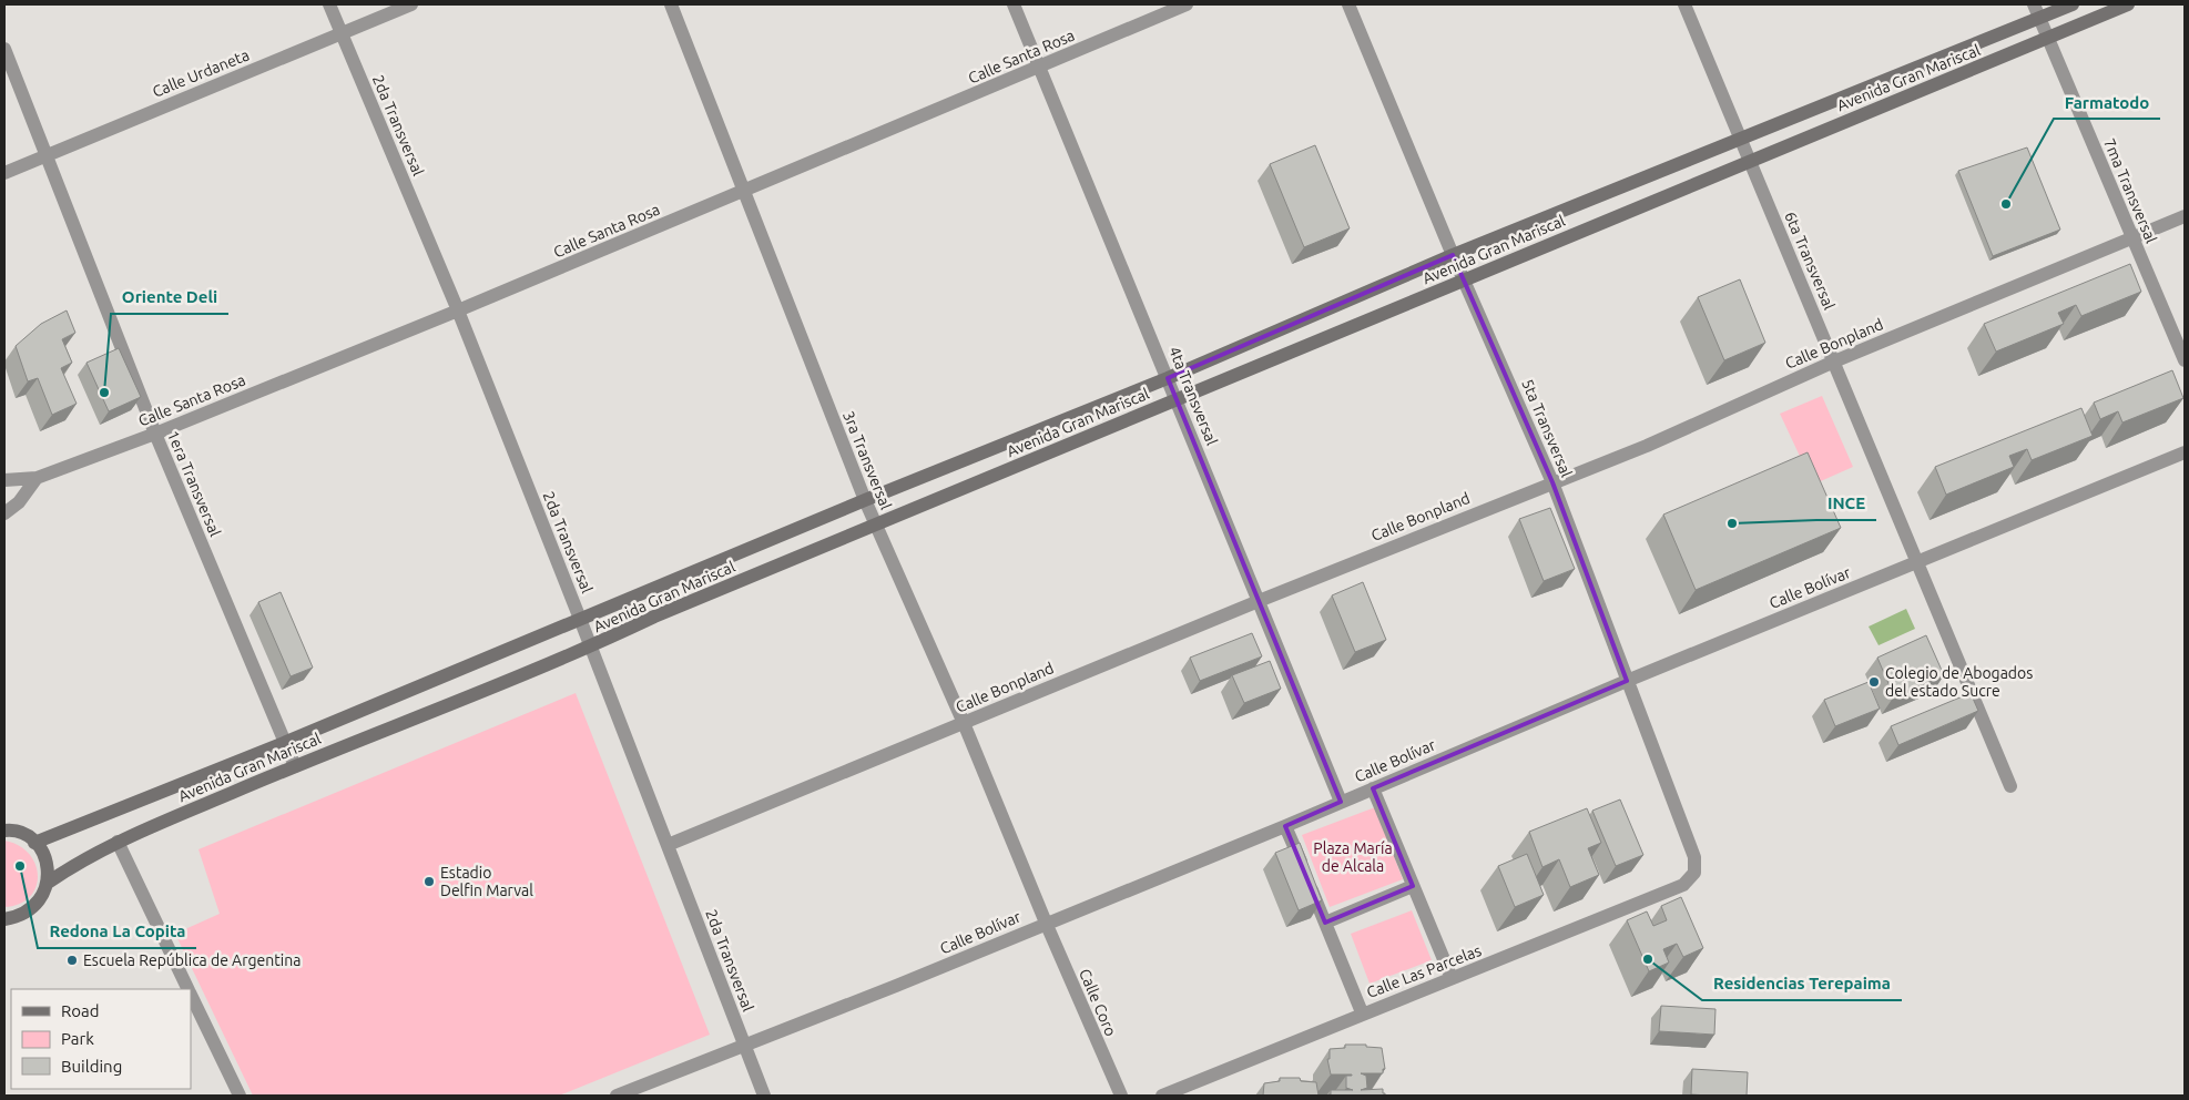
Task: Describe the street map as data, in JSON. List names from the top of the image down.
{
  "streets": {
    "street": [
      "Calle Santa Rosa",
      "Calle Urdaneta",
      "Avenida Gran Mariscal",
      "2da Transversal",
      "7ma Transversal",
      "6ta Transversal",
      "Calle Bonpland",
      "4ta Transversal",
      "5ta Transversal",
      "3ra Transversal",
      "1era Transversal",
      "Calle Bolívar",
      "Calle Las Parcelas",
      "Calle Coro"
    ]
  },
  "crossings": [
    ["Calle Santa Rosa", "2da Transversal"],
    ["Calle Santa Rosa", "4ta Transversal"],
    ["Calle Santa Rosa", "3ra Transversal"],
    ["Calle Santa Rosa", "1era Transversal"],
    ["Calle Urdaneta", "2da Transversal"],
    ["Calle Urdaneta", "1era Transversal"],
    ["Avenida Gran Mariscal", "2da Transversal"],
    ["Avenida Gran Mariscal", "7ma Transversal"],
    ["Avenida Gran Mariscal", "6ta Transversal"],
    ["Avenida Gran Mariscal", "4ta Transversal"],
    ["Avenida Gran Mariscal", "5ta Transversal"],
    ["Avenida Gran Mariscal", "3ra Transversal"],
    ["Avenida Gran Mariscal", "1era Transversal"],
    ["2da Transversal", "Calle Bonpland"],
    ["2da Transversal", "Calle Bolívar"],
    ["7ma Transversal", "Calle Bonpland"],
    ["6ta Transversal", "Calle Bonpland"],
    ["6ta Transversal", "Calle Bolívar"],
    ["Calle Bonpland", "4ta Transversal"],
    ["Calle Bonpland", "5ta Transversal"],
    ["Calle Bonpland", "3ra Transversal"],
    ["4ta Transversal", "Calle Bolívar"],
    ["5ta Transversal", "Calle Bolívar"],
    ["5ta Transversal", "Calle Las Parcelas"],
    ["3ra Transversal", "Calle Bolívar"],
    ["3ra Transversal", "Calle Coro"],
    ["Calle Bolívar", "Calle Coro"]
  ],
  "parks": ["Plaza María de Alcala"],
  "places": [
    "Farmatodo",
    "Oriente Deli",
    "INCE",
    "Colegio de Abogados del estado Sucre",
    "Redona La Copita",
    "Estadio Delfin Marval",
    "Residencias Terepaima",
    "Escuela República de Argentina"
  ],
  "legend": ["Road", "Park", "Building"]
}
